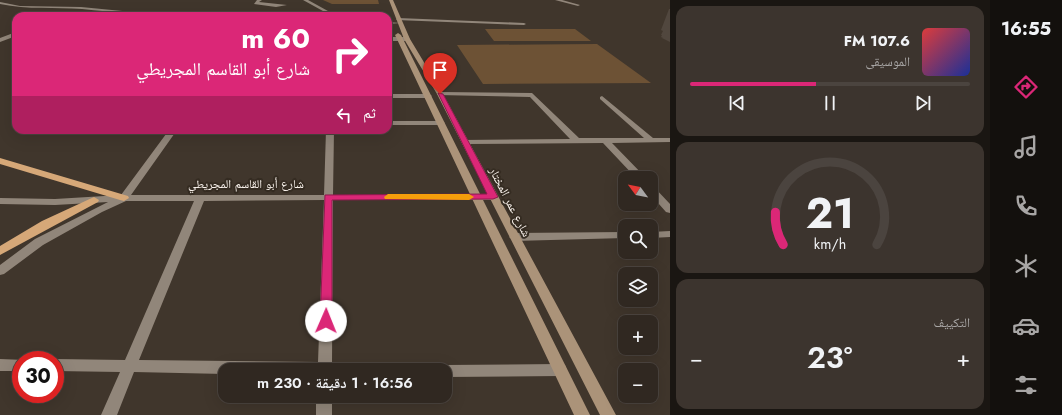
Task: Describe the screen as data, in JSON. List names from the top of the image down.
{
  "streets": {
    "main road": ["شارع عمر المختار"],
    "street": ["شارع أبو القاسم المجريطي"]
  },
  "crossings": [
    ["شارع أبو القاسم المجريطي", "شارع عمر المختار"]
  ],
  "north": "top left",
  "page": {
    "tabs": "16:55",
    "turn": ["60 m", "شارع أبو القاسم المجريطي"],
    "song": ["107.6 FM", "الموسيقى"],
    "then": "ثم",
    "map_buttons": ["+", "−"],
    "tile": "التكييف",
    "heat": ["−", "23°", "+"],
    "limit": "30",
    "trip": "16:56 · 1 دقيقة · 230 m",
    "gauge": ["21", "km/h"]
  }
}
